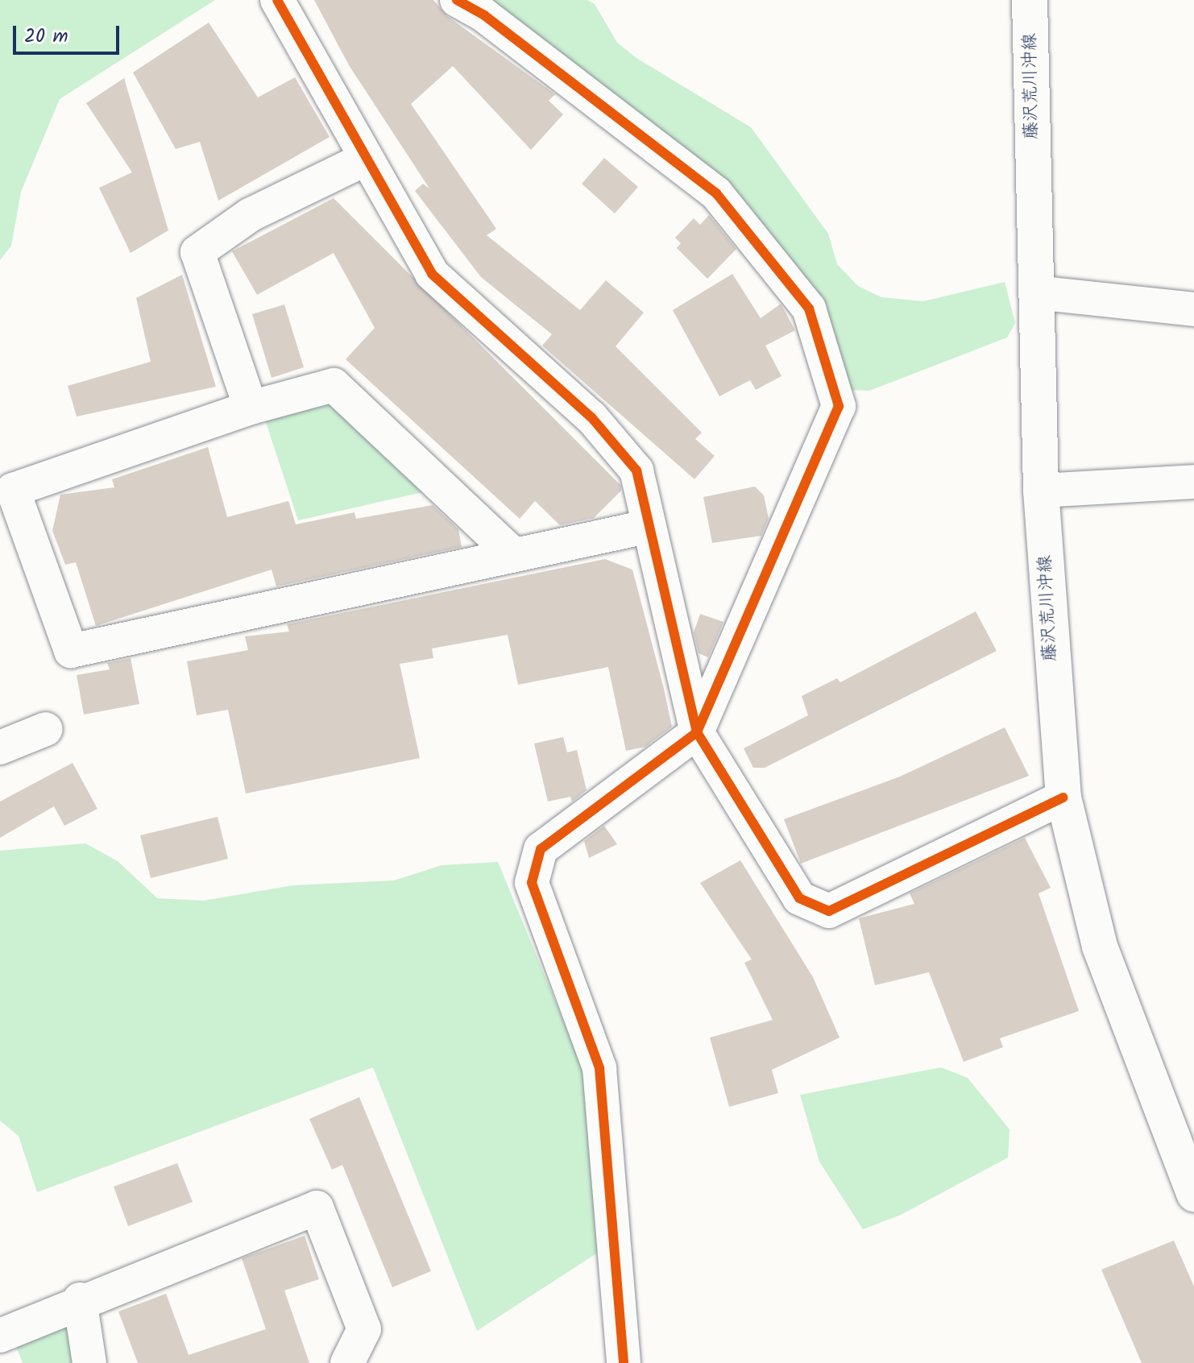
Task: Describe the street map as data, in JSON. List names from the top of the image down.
{
  "streets": {
    "main road": ["藤沢荒川沖線"]
  },
  "scale_bar": "20 m"
}
